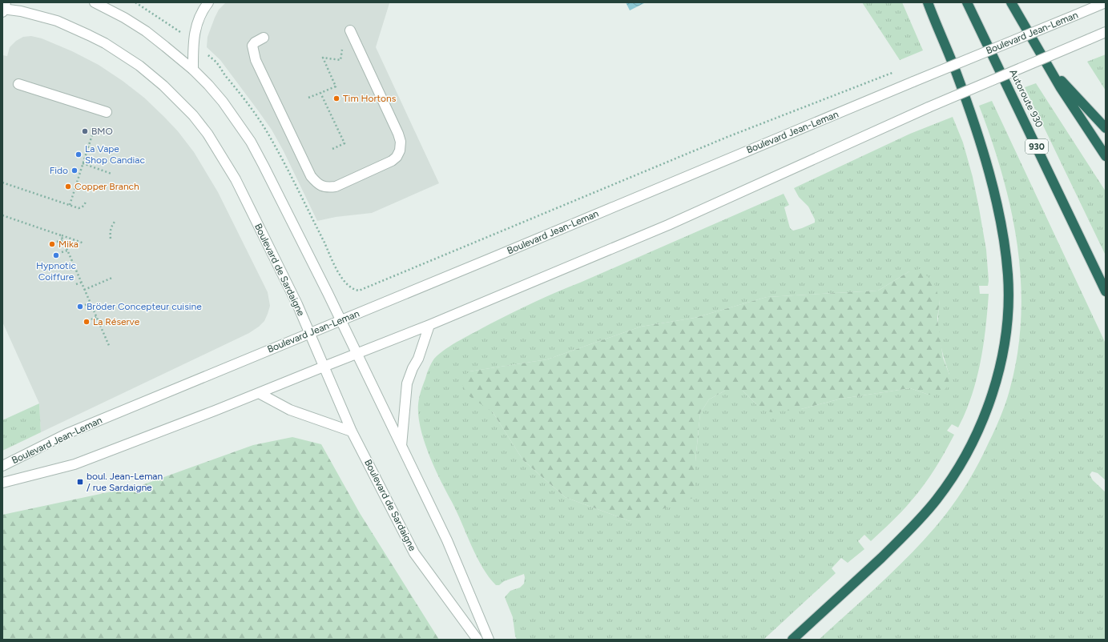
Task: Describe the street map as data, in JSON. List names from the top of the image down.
{
  "streets": {
    "highway": ["Autoroute 930", "930"],
    "street": ["Boulevard Jean-Leman", "Boulevard de Sardaigne"]
  },
  "crossings": [
    ["Boulevard Jean-Leman", "Boulevard de Sardaigne"]
  ],
  "places": {
    "other": [
      "Tim Hortons",
      "BMO",
      "La Vape Shop Candiac",
      "Fido",
      "Copper Branch",
      "Mika",
      "Hypnotic Coiffure",
      "Bröder Concepteur cuisine",
      "La Réserve"
    ],
    "transit": ["boul. Jean-Leman / rue Sardaigne"]
  }
}
